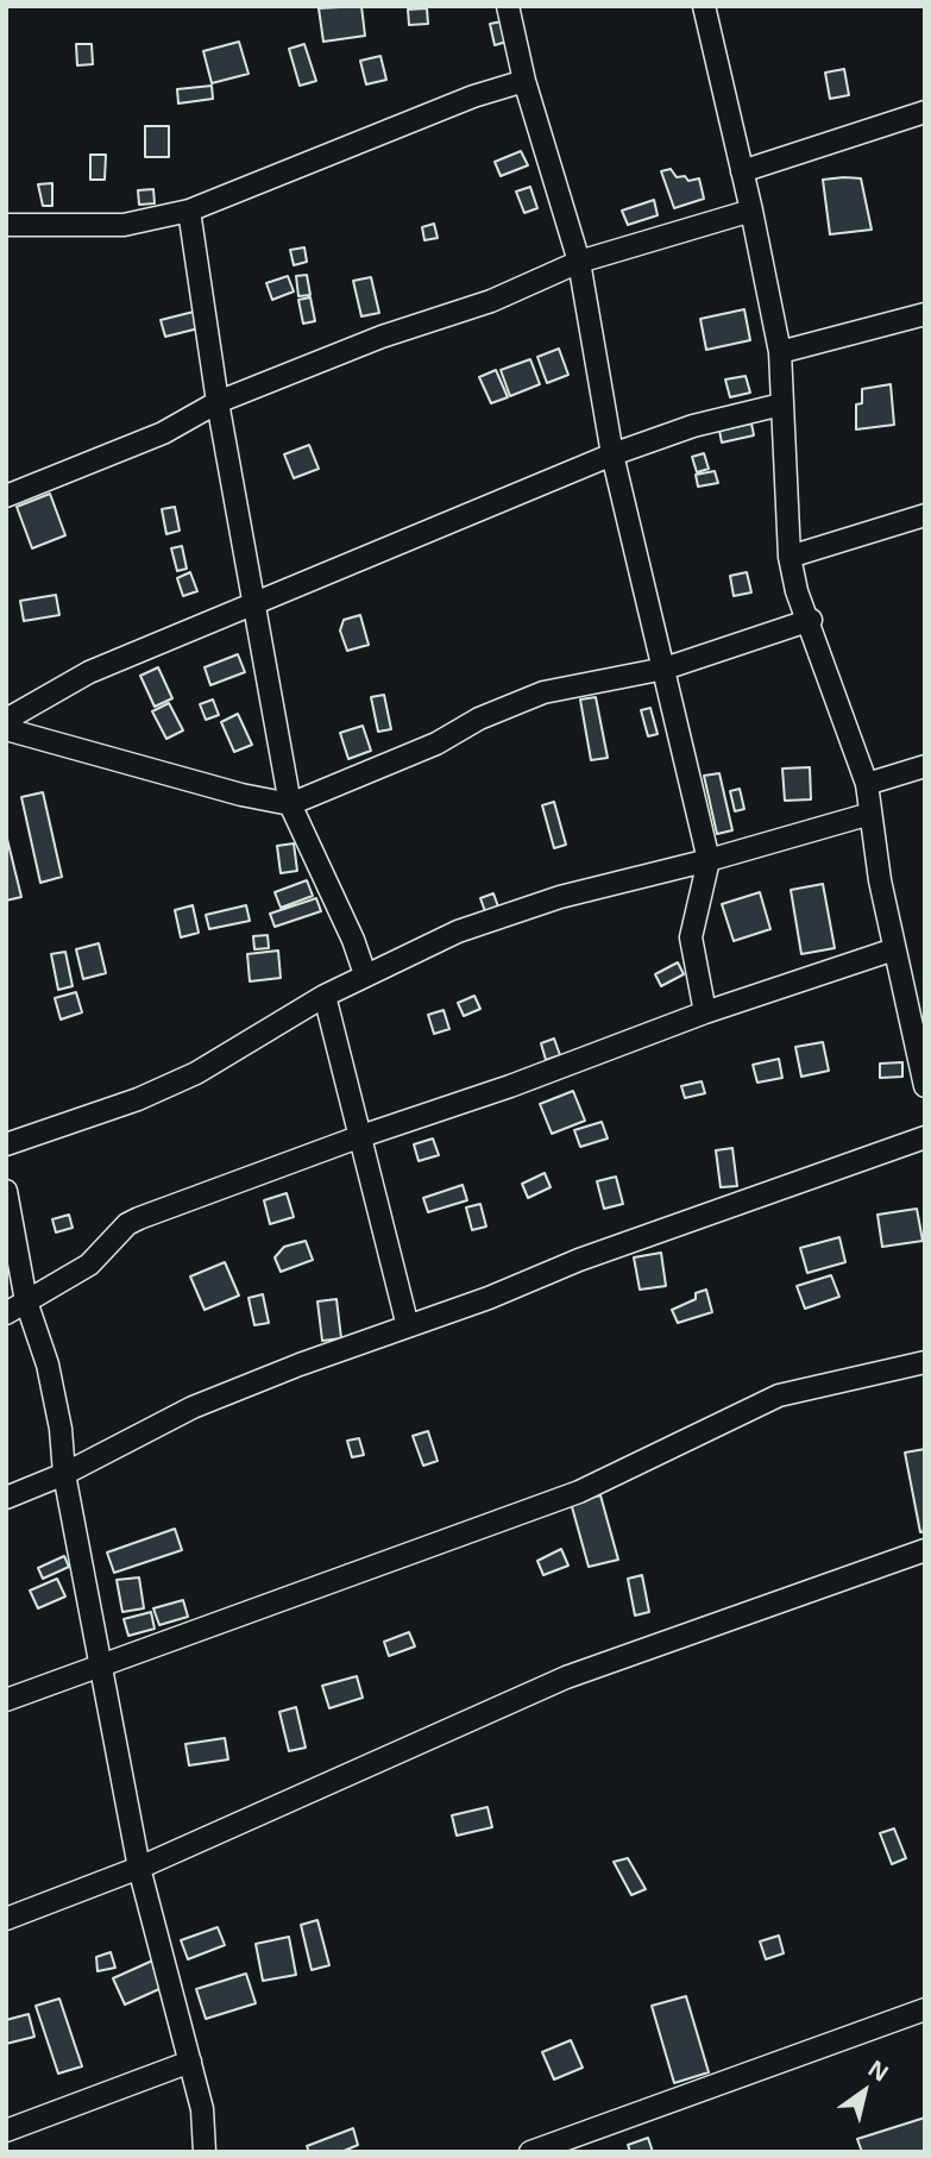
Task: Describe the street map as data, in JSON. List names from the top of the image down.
{
  "north": "top right"
}
